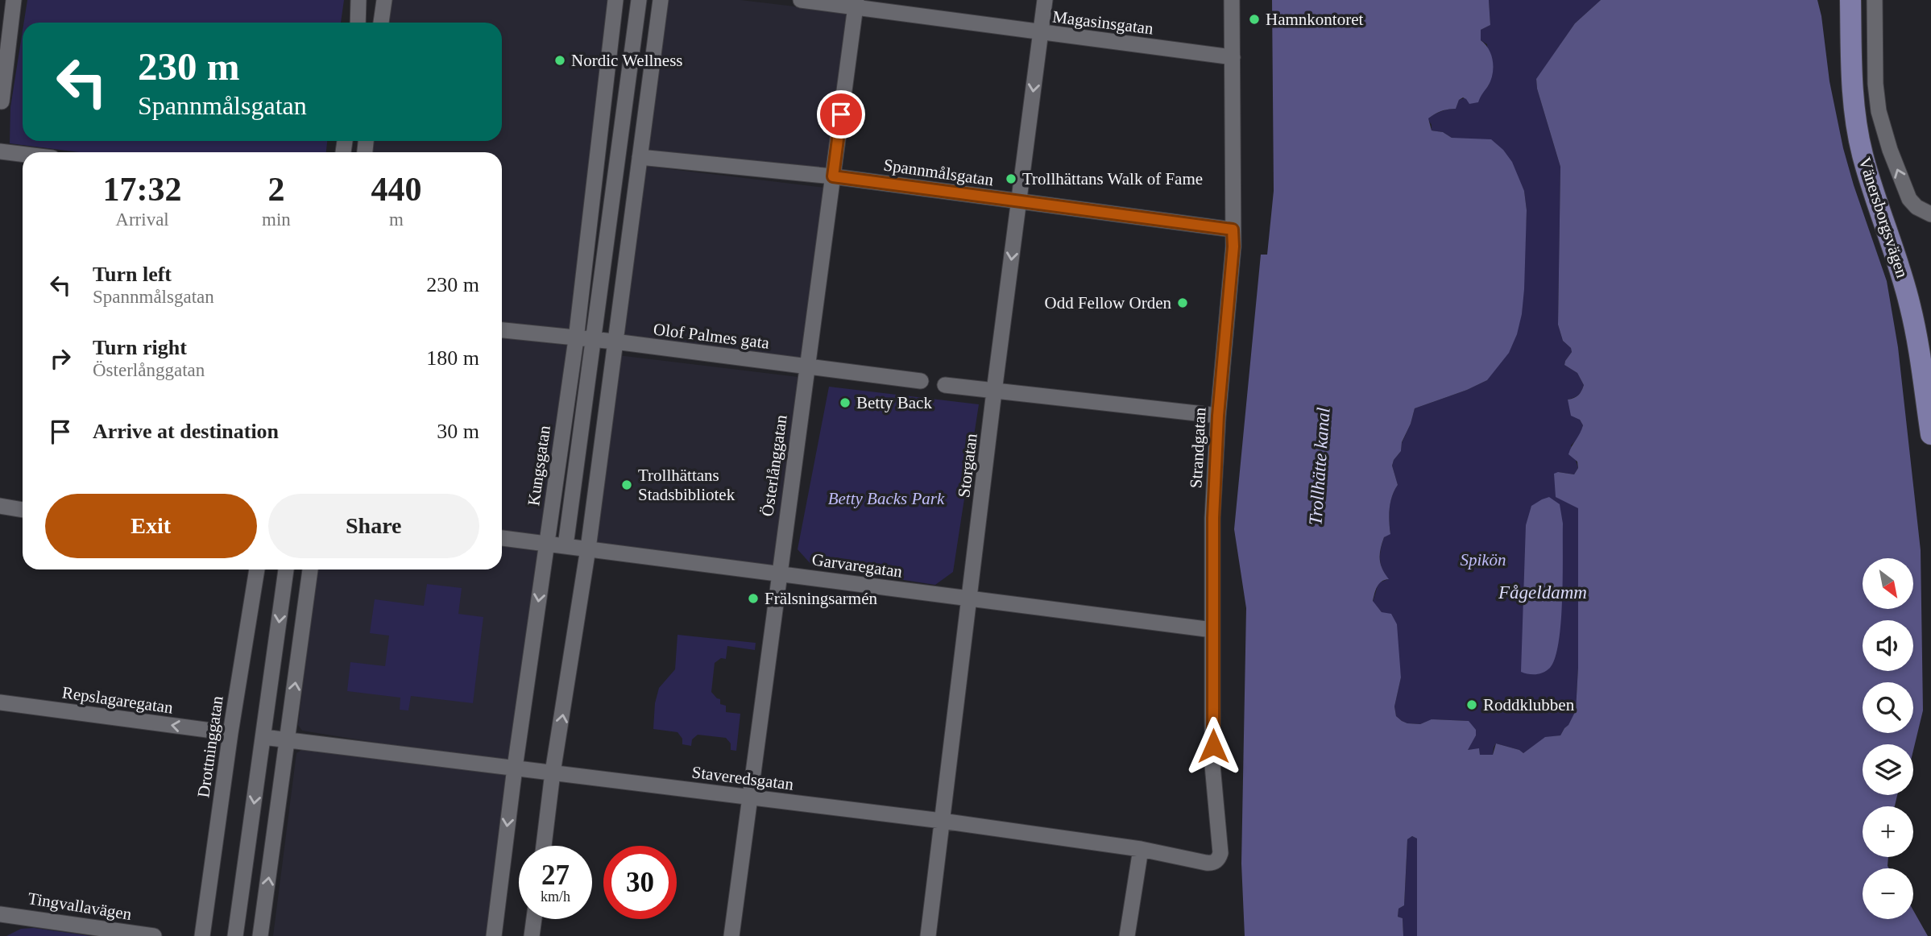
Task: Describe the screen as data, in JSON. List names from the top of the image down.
{
  "streets": {
    "main road": ["Vänersborgsvägen"],
    "street": [
      "Magasinsgatan",
      "Spannmålsgatan",
      "Olof Palmes gata",
      "Strandgatan",
      "Kungsgatan",
      "Österlånggatan",
      "Storgatan",
      "Garvaregatan",
      "Repslagaregatan",
      "Drottninggatan",
      "Staveredsgatan",
      "Tingvallavägen"
    ]
  },
  "crossings": [
    ["Magasinsgatan", "Strandgatan"],
    ["Magasinsgatan", "Österlånggatan"],
    ["Magasinsgatan", "Storgatan"],
    ["Spannmålsgatan", "Strandgatan"],
    ["Spannmålsgatan", "Österlånggatan"],
    ["Spannmålsgatan", "Storgatan"],
    ["Olof Palmes gata", "Kungsgatan"],
    ["Olof Palmes gata", "Österlånggatan"],
    ["Strandgatan", "Garvaregatan"],
    ["Strandgatan", "Staveredsgatan"],
    ["Kungsgatan", "Garvaregatan"],
    ["Kungsgatan", "Staveredsgatan"],
    ["Österlånggatan", "Garvaregatan"],
    ["Österlånggatan", "Staveredsgatan"],
    ["Storgatan", "Garvaregatan"],
    ["Storgatan", "Staveredsgatan"],
    ["Repslagaregatan", "Drottninggatan"]
  ],
  "one_way": ["Storgatan", "Repslagaregatan"],
  "water": ["Trollhätte kanal", "Fågeldamm"],
  "parks": ["Betty Backs Park", "Spikön"],
  "places": [
    "Hamnkontoret",
    "Nordic Wellness",
    "Trollhättans Walk of Fame",
    "Odd Fellow Orden",
    "Betty Back",
    "Trollhättans Stadsbibliotek",
    "Frälsningsarmén",
    "Roddklubben"
  ],
  "north": "bottom right",
  "page": {
    "turn": ["230 m", "Spannmålsgatan"],
    "eta": [
      "17:32",
      "Arrival",
      "2",
      "min",
      "440",
      "m"
    ],
    "list": [
      {
        "name": "Turn left",
        "note": "Spannmålsgatan",
        "value": "230 m"
      },
      {
        "name": "Turn right",
        "note": "Österlånggatan",
        "value": "180 m"
      },
      {
        "name": "Arrive at destination",
        "value": "30 m"
      }
    ],
    "buttons": ["Exit", "Share"],
    "map_buttons": ["+", "−"],
    "speed": "27 km/h",
    "limit": "30"
  }
}
